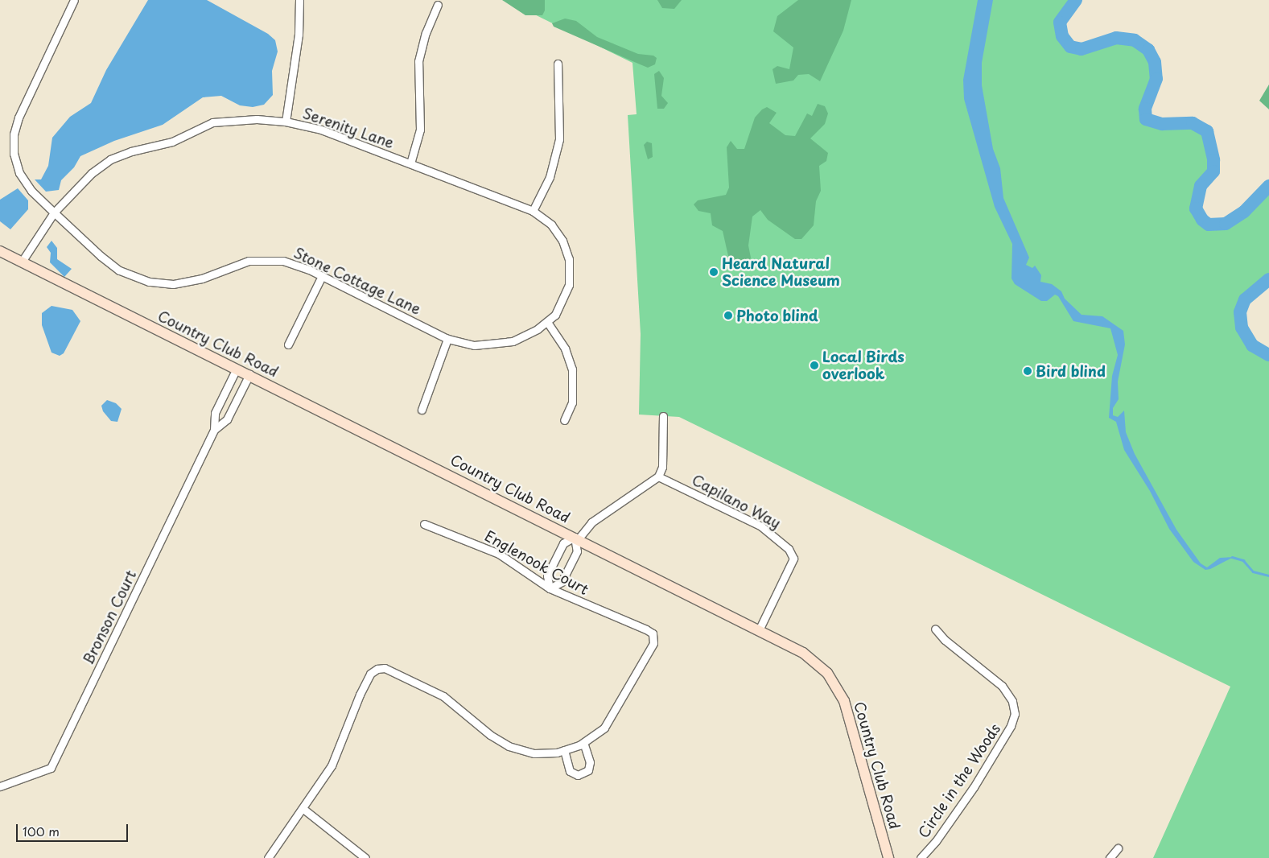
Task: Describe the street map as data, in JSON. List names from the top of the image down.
{
  "streets": {
    "main road": ["Country Club Road"],
    "street": [
      "Serenity Lane",
      "Stone Cottage Lane",
      "Capilano Way",
      "Englenook Court",
      "Bronson Court",
      "Circle in the Woods"
    ]
  },
  "crossings": [
    ["Serenity Lane", "Stone Cottage Lane"],
    ["Serenity Lane", "Country Club Road"],
    ["Country Club Road", "Capilano Way"],
    ["Country Club Road", "Bronson Court"]
  ],
  "places": [
    "Heard Natural Science Museum",
    "Photo blind",
    "Local Birds overlook",
    "Bird blind"
  ],
  "scale_bar": "100 m"
}
